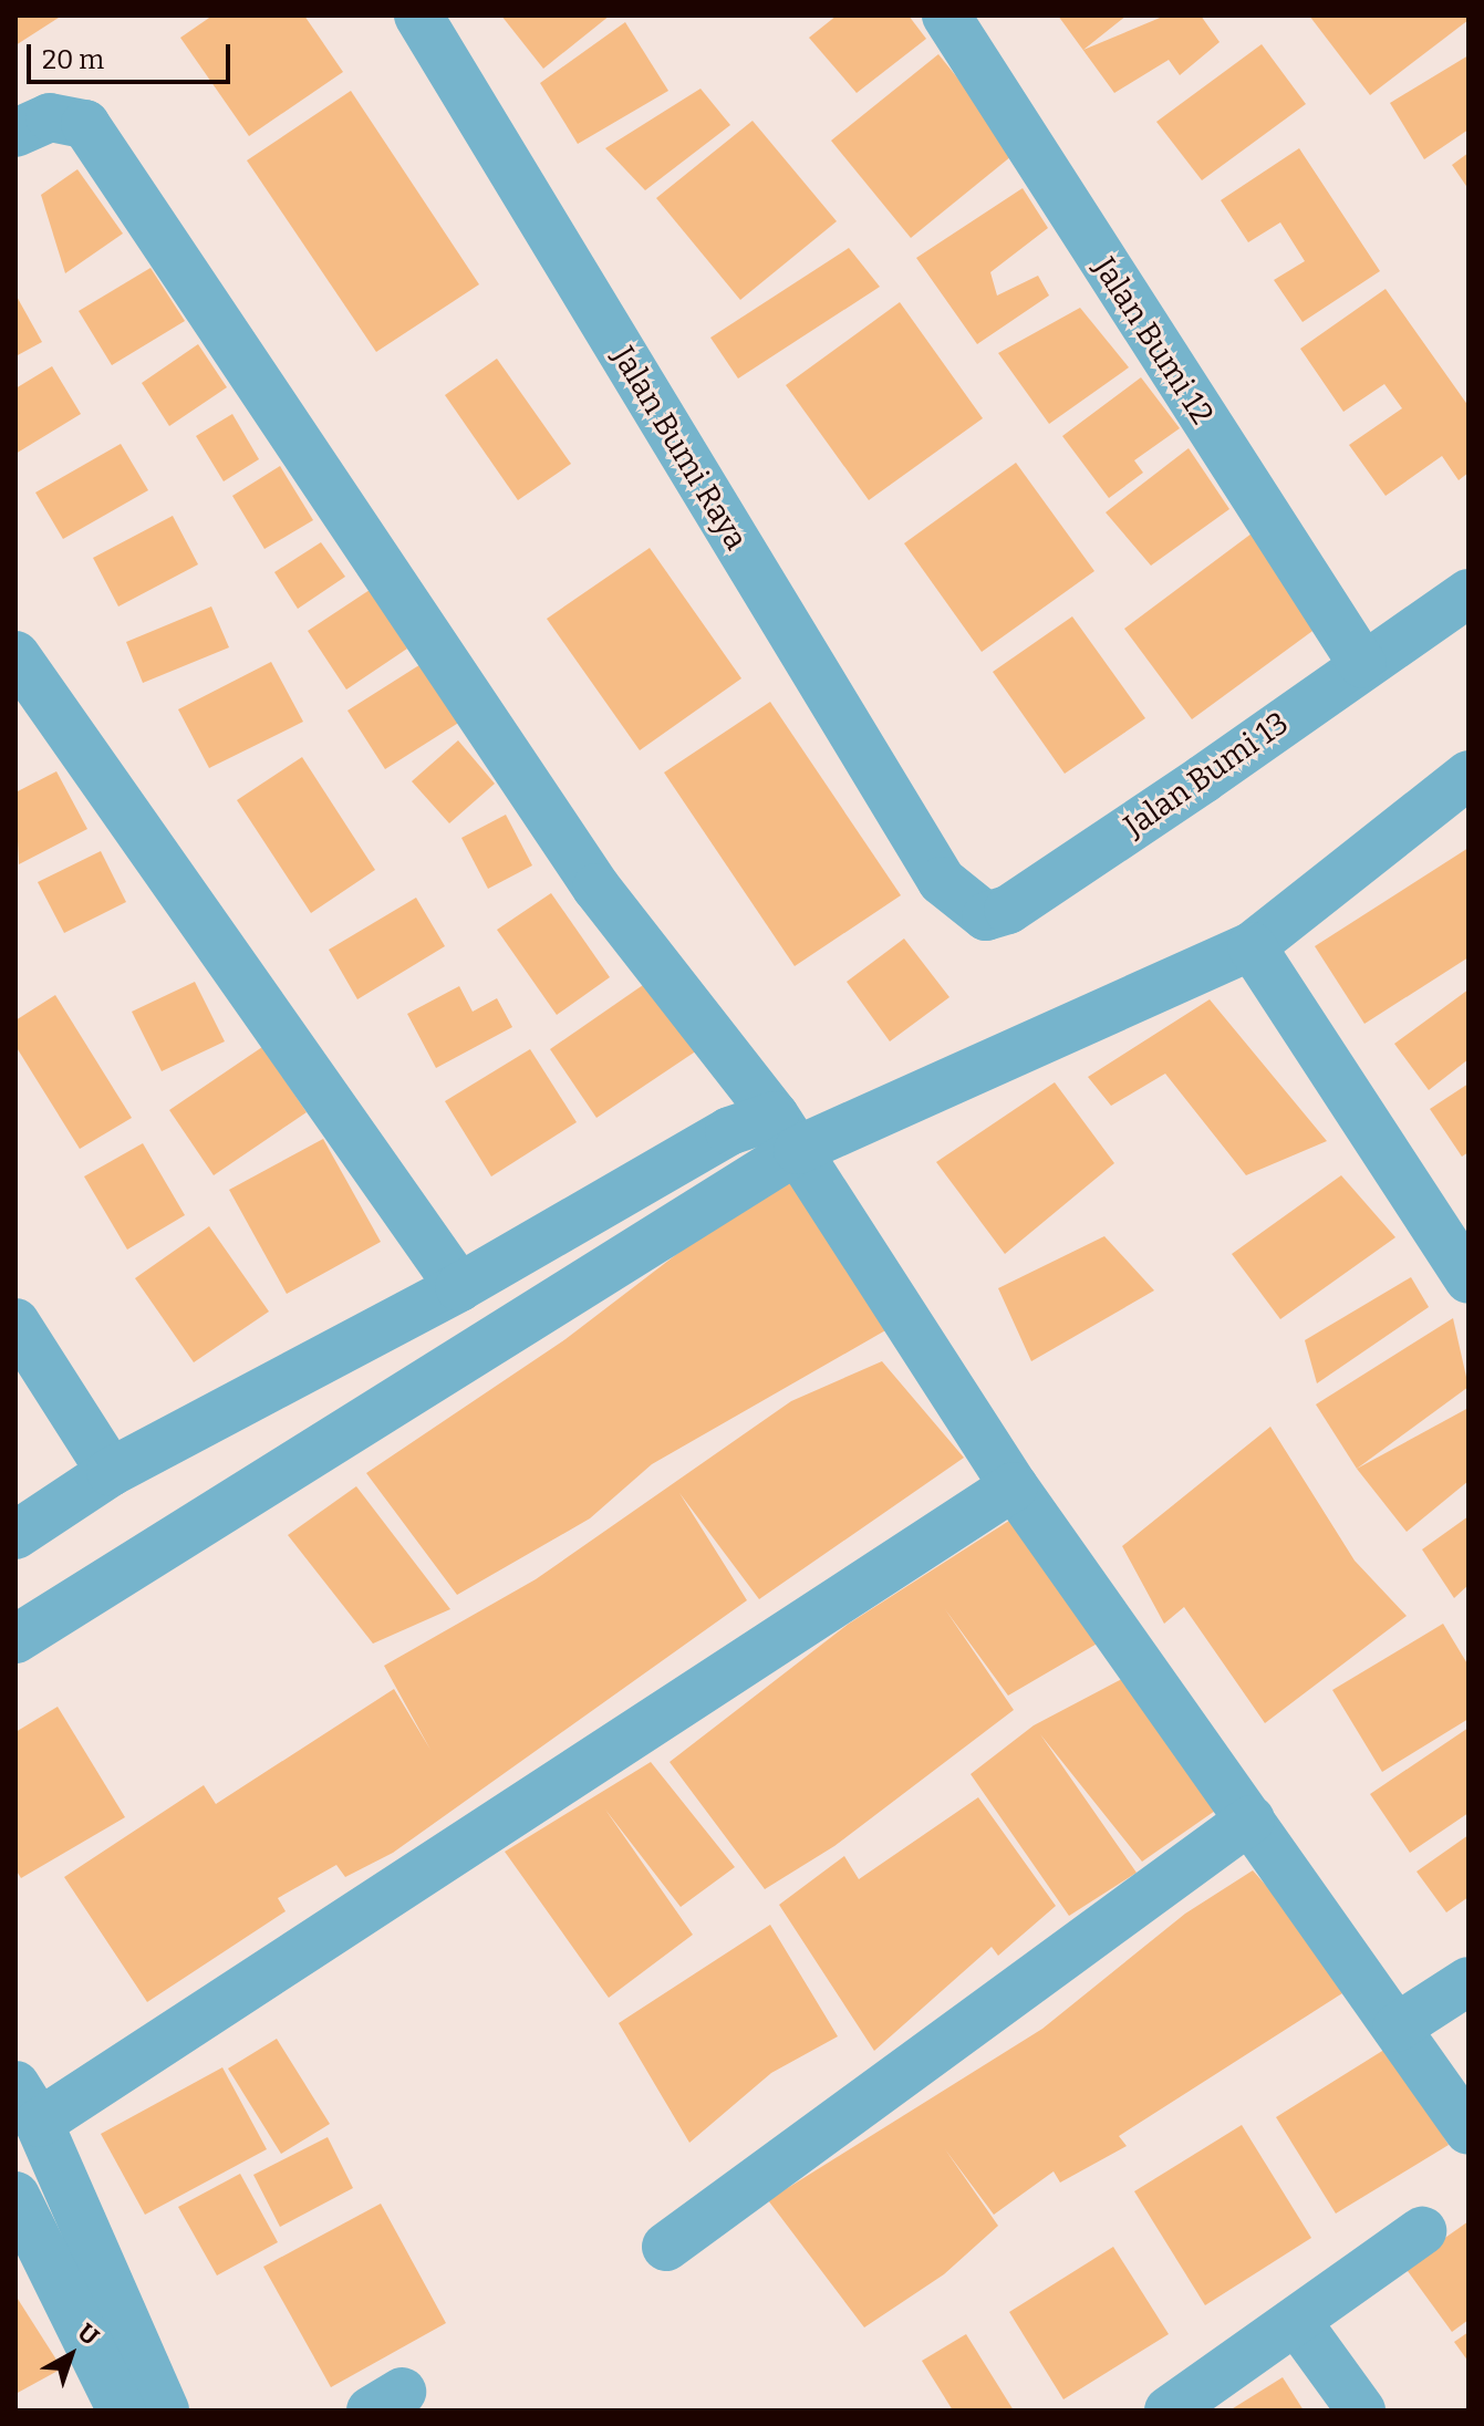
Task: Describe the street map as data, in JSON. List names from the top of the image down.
{
  "streets": {
    "street": ["Jalan Bumi 12", "Jalan Bumi Raya", "Jalan Bumi 13"]
  },
  "crossings": [
    ["Jalan Bumi 12", "Jalan Bumi 13"],
    ["Jalan Bumi Raya", "Jalan Bumi 13"]
  ],
  "scale_bar": "20 m",
  "north": "top right"
}
